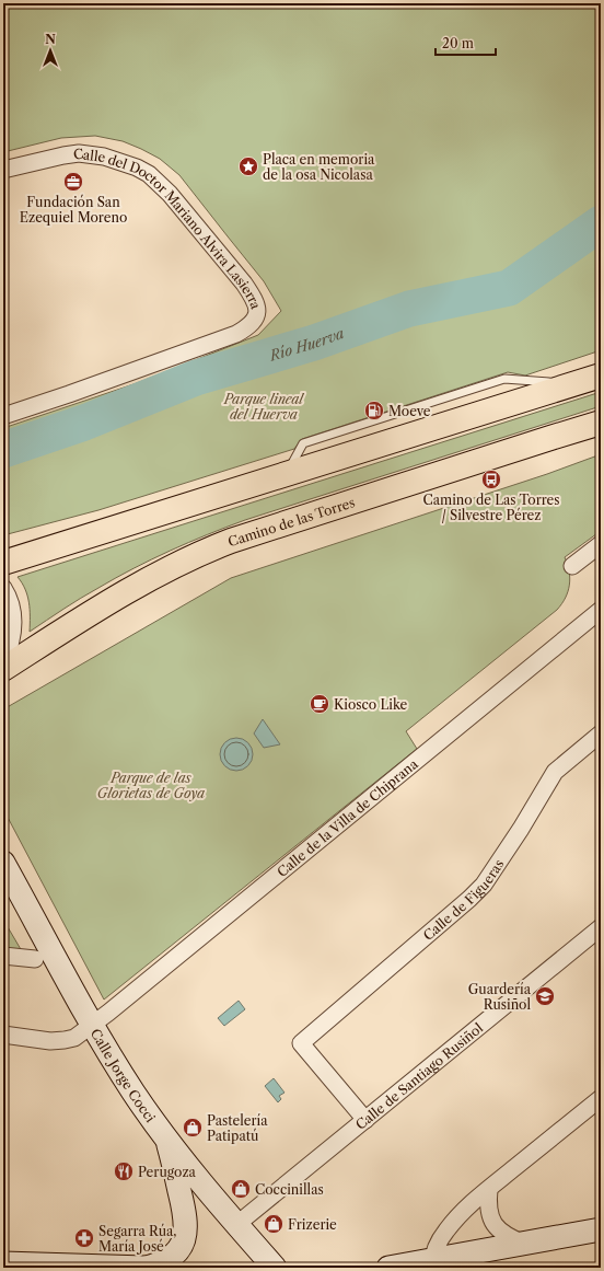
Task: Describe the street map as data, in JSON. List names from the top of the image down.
{
  "streets": {
    "main road": ["Camino de las Torres", "Calle Jorge Cocci"],
    "street": [
      "Calle del Doctor Mariano Alvira Lasierra",
      "Calle de la Villa de Chiprana",
      "Calle de Figueras",
      "Calle de Santiago Rusiñol"
    ]
  },
  "crossings": [
    ["Calle de la Villa de Chiprana", "Calle Jorge Cocci"],
    ["Calle de Figueras", "Calle de Santiago Rusiñol"],
    ["Calle Jorge Cocci", "Calle de Santiago Rusiñol"]
  ],
  "water": ["Río Huerva"],
  "parks": ["Parque lineal del Huerva", "Parque de las Glorietas de Goya"],
  "places": {
    "place": ["Placa en memoria de la osa Nicolasa"],
    "office": ["Fundación San Ezequiel Moreno"],
    "fuel station": ["Moeve"],
    "bus stop": ["Camino de Las Torres / Silvestre Pérez"],
    "cafe": ["Kiosco Like"],
    "school or university": ["Guardería Rusiñol"],
    "shop": ["Pastelería Patipatú", "Coccinillas", "Frizerie"],
    "restaurant": ["Perugoza"],
    "pharmacy": ["Segarra Rúa, María José"]
  },
  "scale_bar": "20 m",
  "north": "top"
}
